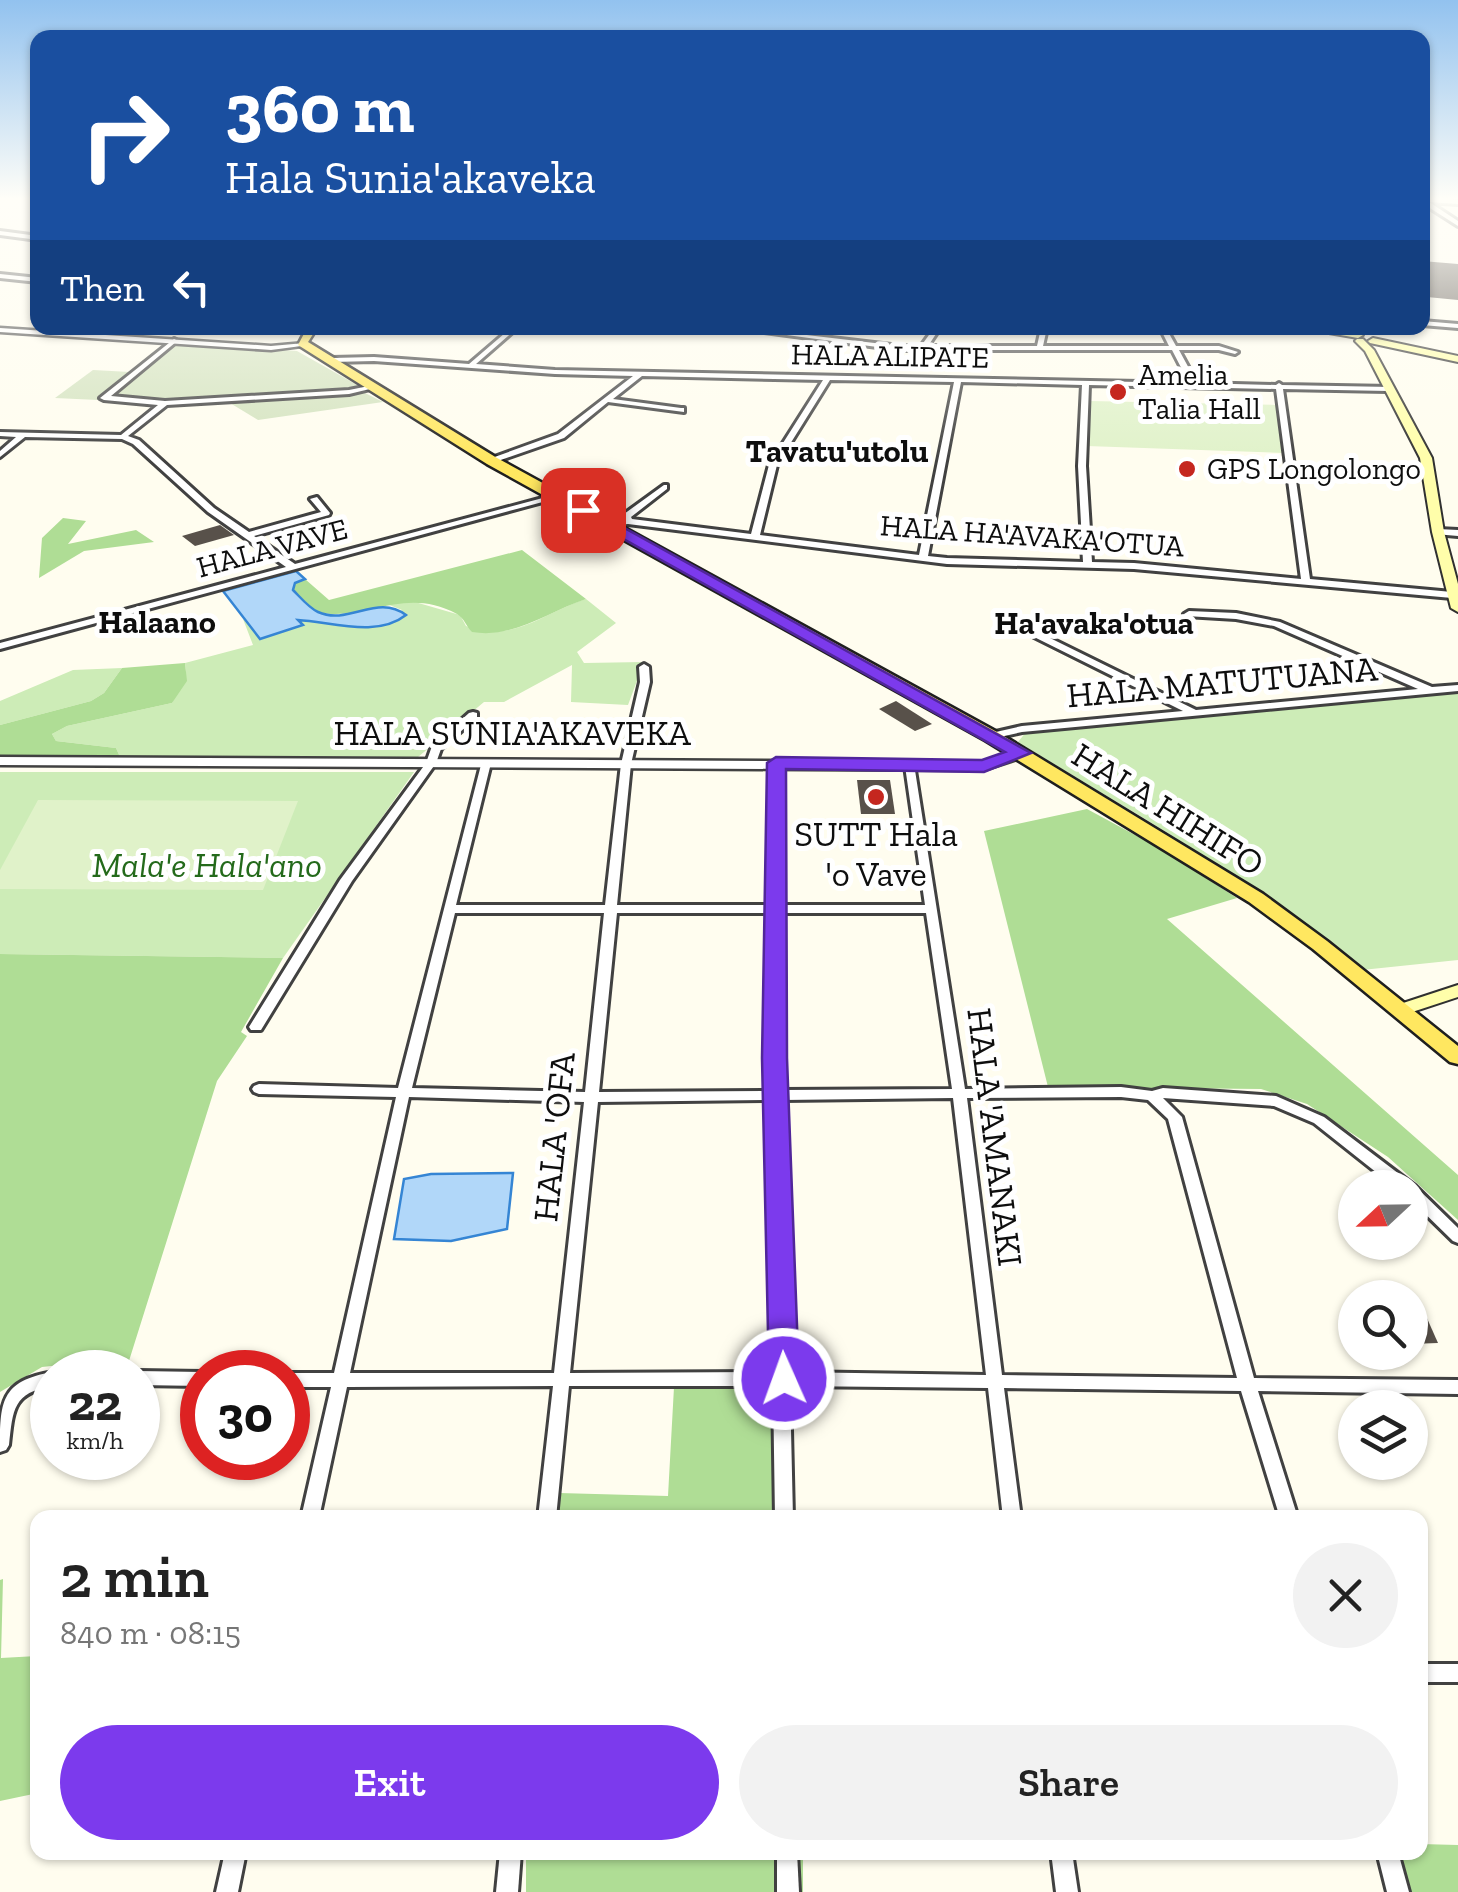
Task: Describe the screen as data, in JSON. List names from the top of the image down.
{
  "streets": {
    "main road": ["HALA HIHIFO"],
    "street": [
      "HALA ALIPATE",
      "HALA HA'AVAKA'OTUA",
      "HALA VAVE",
      "HALA MATUTUANA",
      "HALA SUNIA'AKAVEKA",
      "HALA 'OFA",
      "HALA 'AMANAKI"
    ]
  },
  "crossings": [
    ["HALA ALIPATE", "HALA HIHIFO"],
    ["HALA HA'AVAKA'OTUA", "HALA HIHIFO"],
    ["HALA VAVE", "HALA HIHIFO"],
    ["HALA MATUTUANA", "HALA HIHIFO"],
    ["HALA SUNIA'AKAVEKA", "HALA HIHIFO"],
    ["HALA SUNIA'AKAVEKA", "HALA 'OFA"],
    ["HALA SUNIA'AKAVEKA", "HALA 'AMANAKI"]
  ],
  "districts": ["Tavatu'utolu", "Halaano", "Ha'avaka'otua"],
  "parks": ["Mala'e Hala'ano"],
  "places": ["Amelia Talia Hall", "GPS Longolongo", "SUTT Hala 'o Vave"],
  "north": "left",
  "page": {
    "turn": ["360 m", "Hala Sunia'akaveka"],
    "then": "Then",
    "speed": "22 km/h",
    "limit": "30",
    "heading": ["2 min", "840 m · 08:15"],
    "buttons": ["Exit", "Share"]
  }
}
